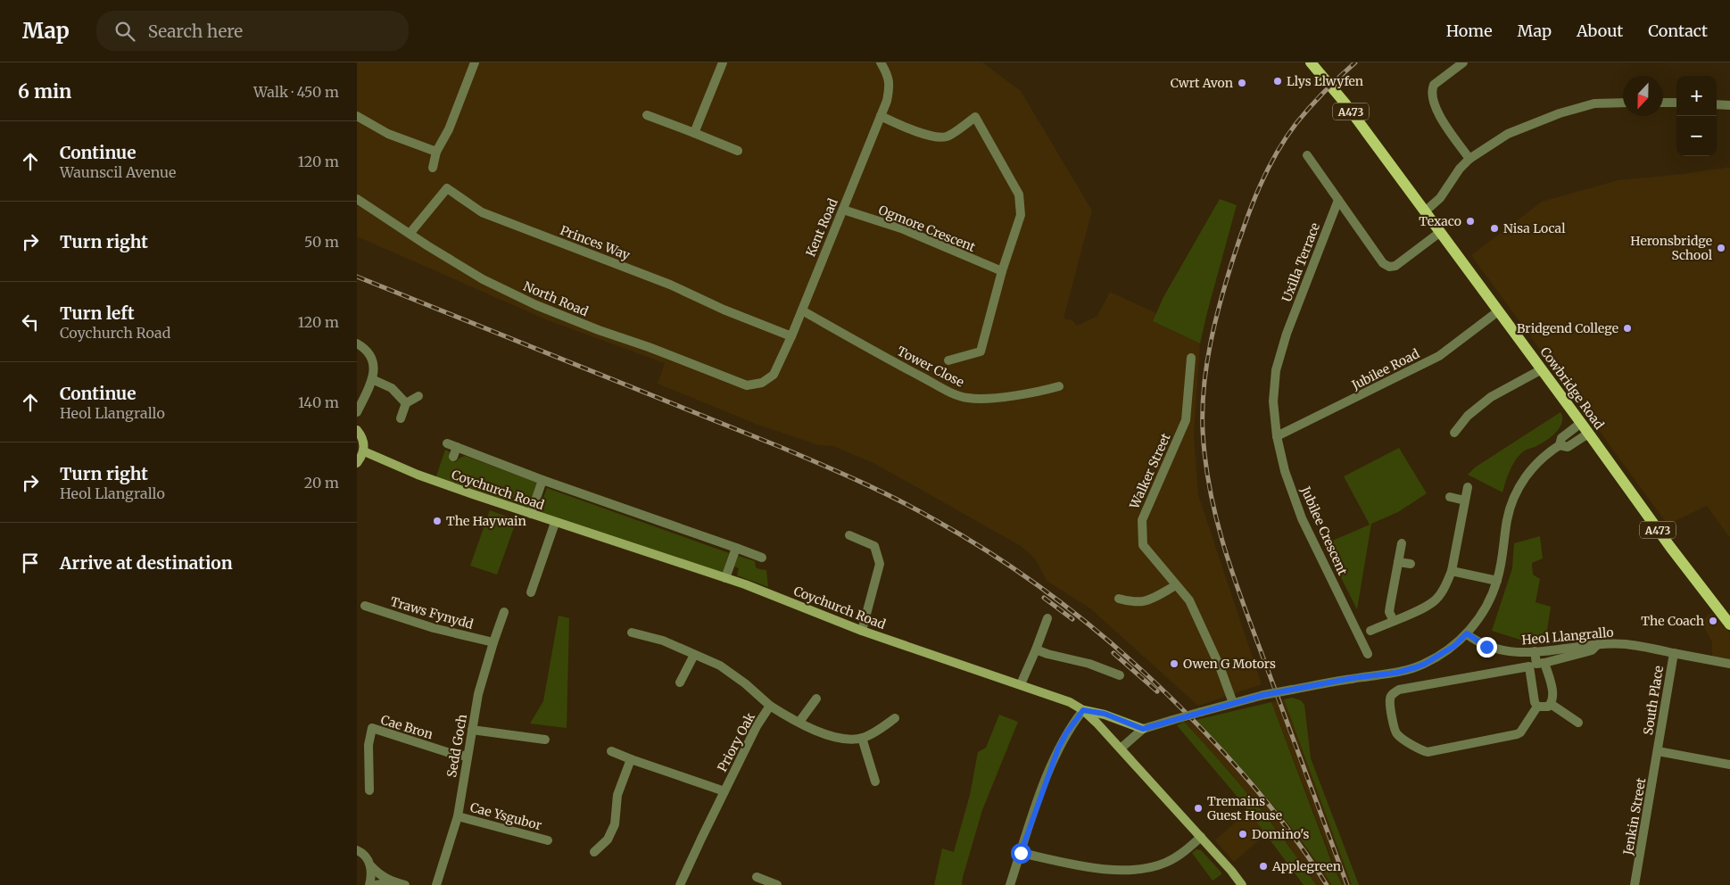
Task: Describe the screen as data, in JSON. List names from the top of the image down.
{
  "streets": {
    "main road": ["A473", "Cowbridge Road", "Coychurch Road"],
    "street": [
      "Kent Road",
      "Ogmore Crescent",
      "Princes Way",
      "Uxilla Terrace",
      "North Road",
      "Tower Close",
      "Jubilee Road",
      "Walker Street",
      "Jubilee Crescent",
      "Traws Fynydd",
      "Heol Llangrallo",
      "South Place",
      "Cae Bron",
      "Priory Oak",
      "Sedd Goch",
      "Cae Ysgubor",
      "Jenkin Street"
    ]
  },
  "crossings": [
    ["Kent Road", "Ogmore Crescent"],
    ["Kent Road", "Princes Way"],
    ["Kent Road", "North Road"],
    ["Kent Road", "Tower Close"],
    ["Princes Way", "North Road"],
    ["Uxilla Terrace", "Jubilee Crescent"],
    ["Jubilee Road", "Cowbridge Road"],
    ["Jubilee Road", "Jubilee Crescent"],
    ["Traws Fynydd", "Sedd Goch"],
    ["Heol Llangrallo", "South Place"],
    ["South Place", "Jenkin Street"],
    ["Cae Bron", "Sedd Goch"],
    ["Sedd Goch", "Cae Ysgubor"]
  ],
  "places": [
    "Llys Llwyfen",
    "Cwrt Avon",
    "Texaco",
    "Nisa Local",
    "Heronsbridge School",
    "Bridgend College",
    "The Haywain",
    "The Coach",
    "Owen G Motors",
    "Tremains Guest House",
    "Domino's",
    "Applegreen"
  ],
  "north": "bottom",
  "page": {
    "header": "Map",
    "search": "Search here",
    "nav": [
      "Home",
      "Map",
      "About",
      "Contact"
    ],
    "heading": ["6 min", "Walk · 450 m"],
    "map_buttons": ["+", "−"],
    "list": [
      ["Continue", "Waunscil Avenue", "120 m"],
      ["Turn right", "50 m"],
      ["Turn left", "Coychurch Road", "120 m"],
      ["Continue", "Heol Llangrallo", "140 m"],
      ["Turn right", "Heol Llangrallo", "20 m"],
      "Arrive at destination"
    ]
  }
}
